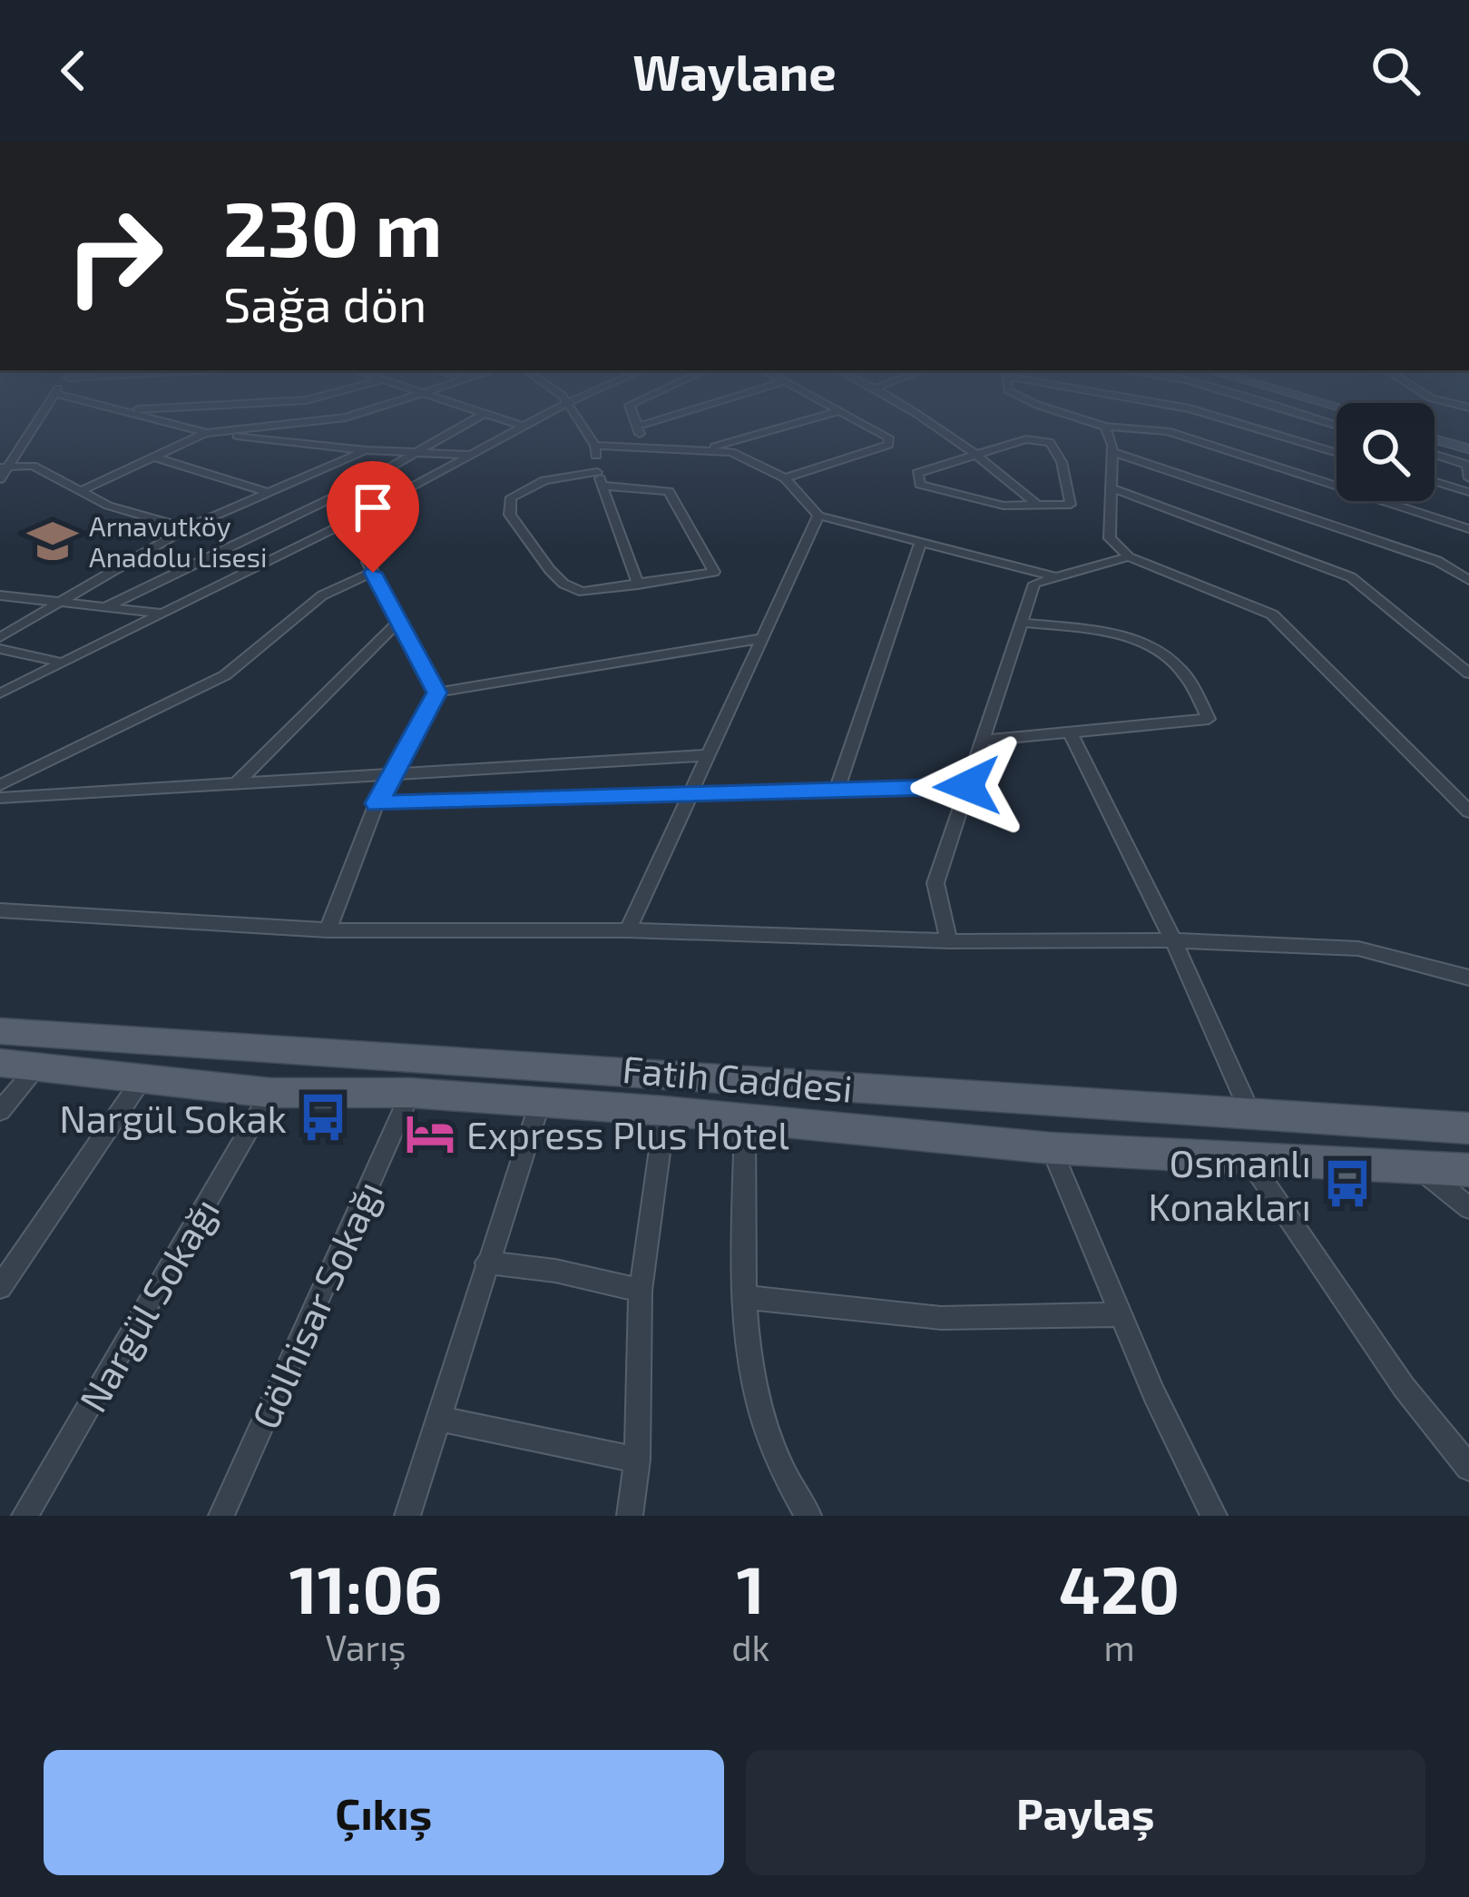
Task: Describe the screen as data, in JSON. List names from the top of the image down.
{
  "streets": {
    "main road": ["Fatih Caddesi"],
    "street": ["Nargül Sokağı", "Gölhisar Sokağı"]
  },
  "crossings": [
    ["Fatih Caddesi", "Nargül Sokağı"],
    ["Fatih Caddesi", "Gölhisar Sokağı"]
  ],
  "places": {
    "school or university": ["Arnavutköy Anadolu Lisesi"],
    "bus stop": ["Nargül Sokak", "Osmanlı Konakları"],
    "hotel": ["Express Plus Hotel"]
  },
  "page": {
    "header": "Waylane",
    "turn": ["230 m", "Sağa dön"],
    "eta": [
      "11:06",
      "Varış",
      "1",
      "dk",
      "420",
      "m"
    ],
    "buttons": ["Çıkış", "Paylaş"]
  }
}
